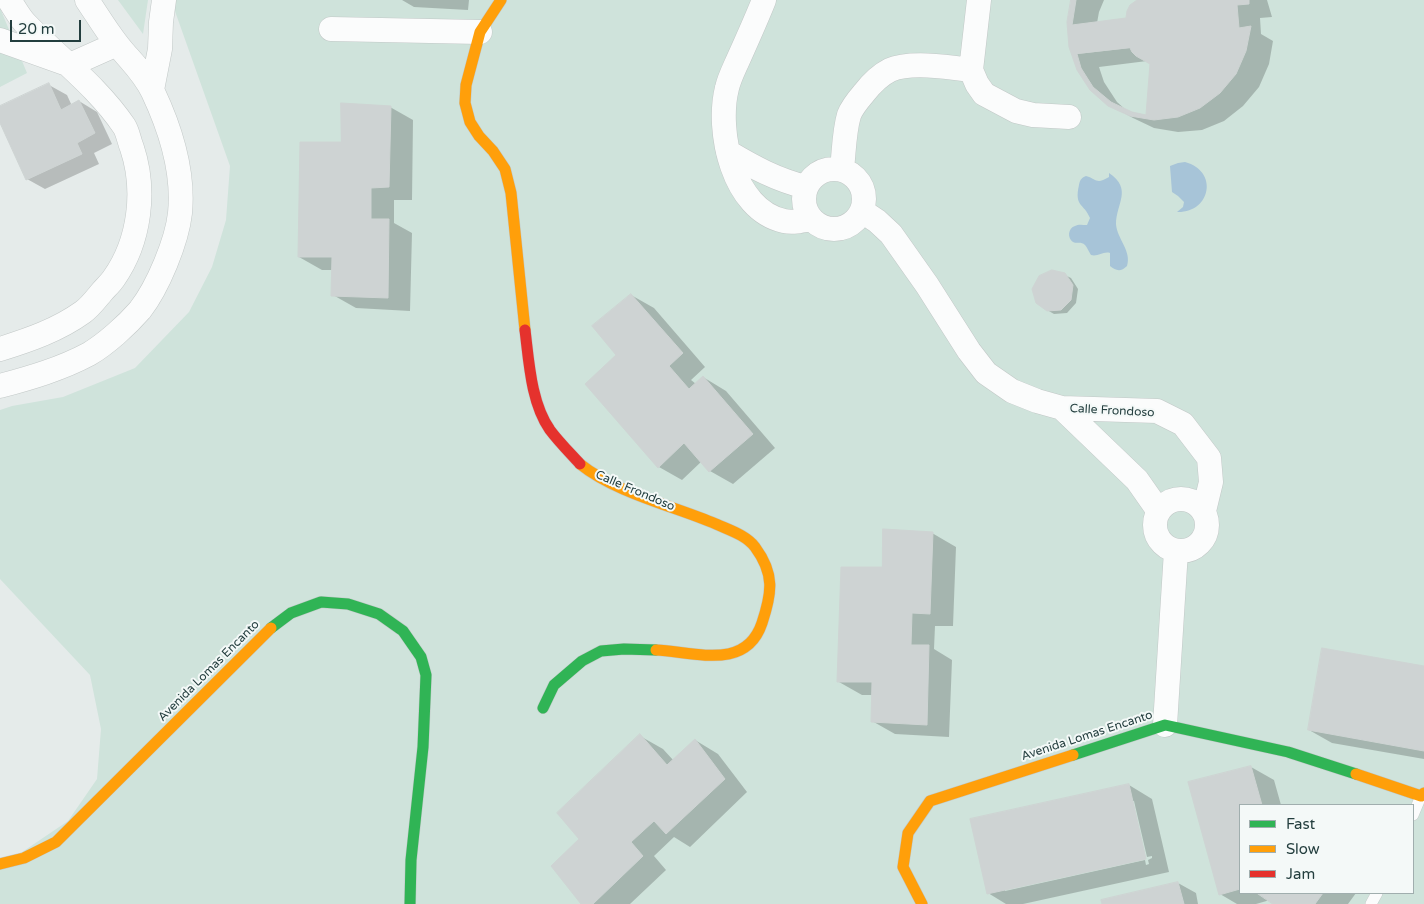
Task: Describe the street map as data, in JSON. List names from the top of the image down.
{
  "streets": {
    "street": ["Calle Frondoso", "Avenida Lomas Encanto"]
  },
  "legend": ["Fast", "Slow", "Jam"],
  "scale_bar": "20 m"
}
